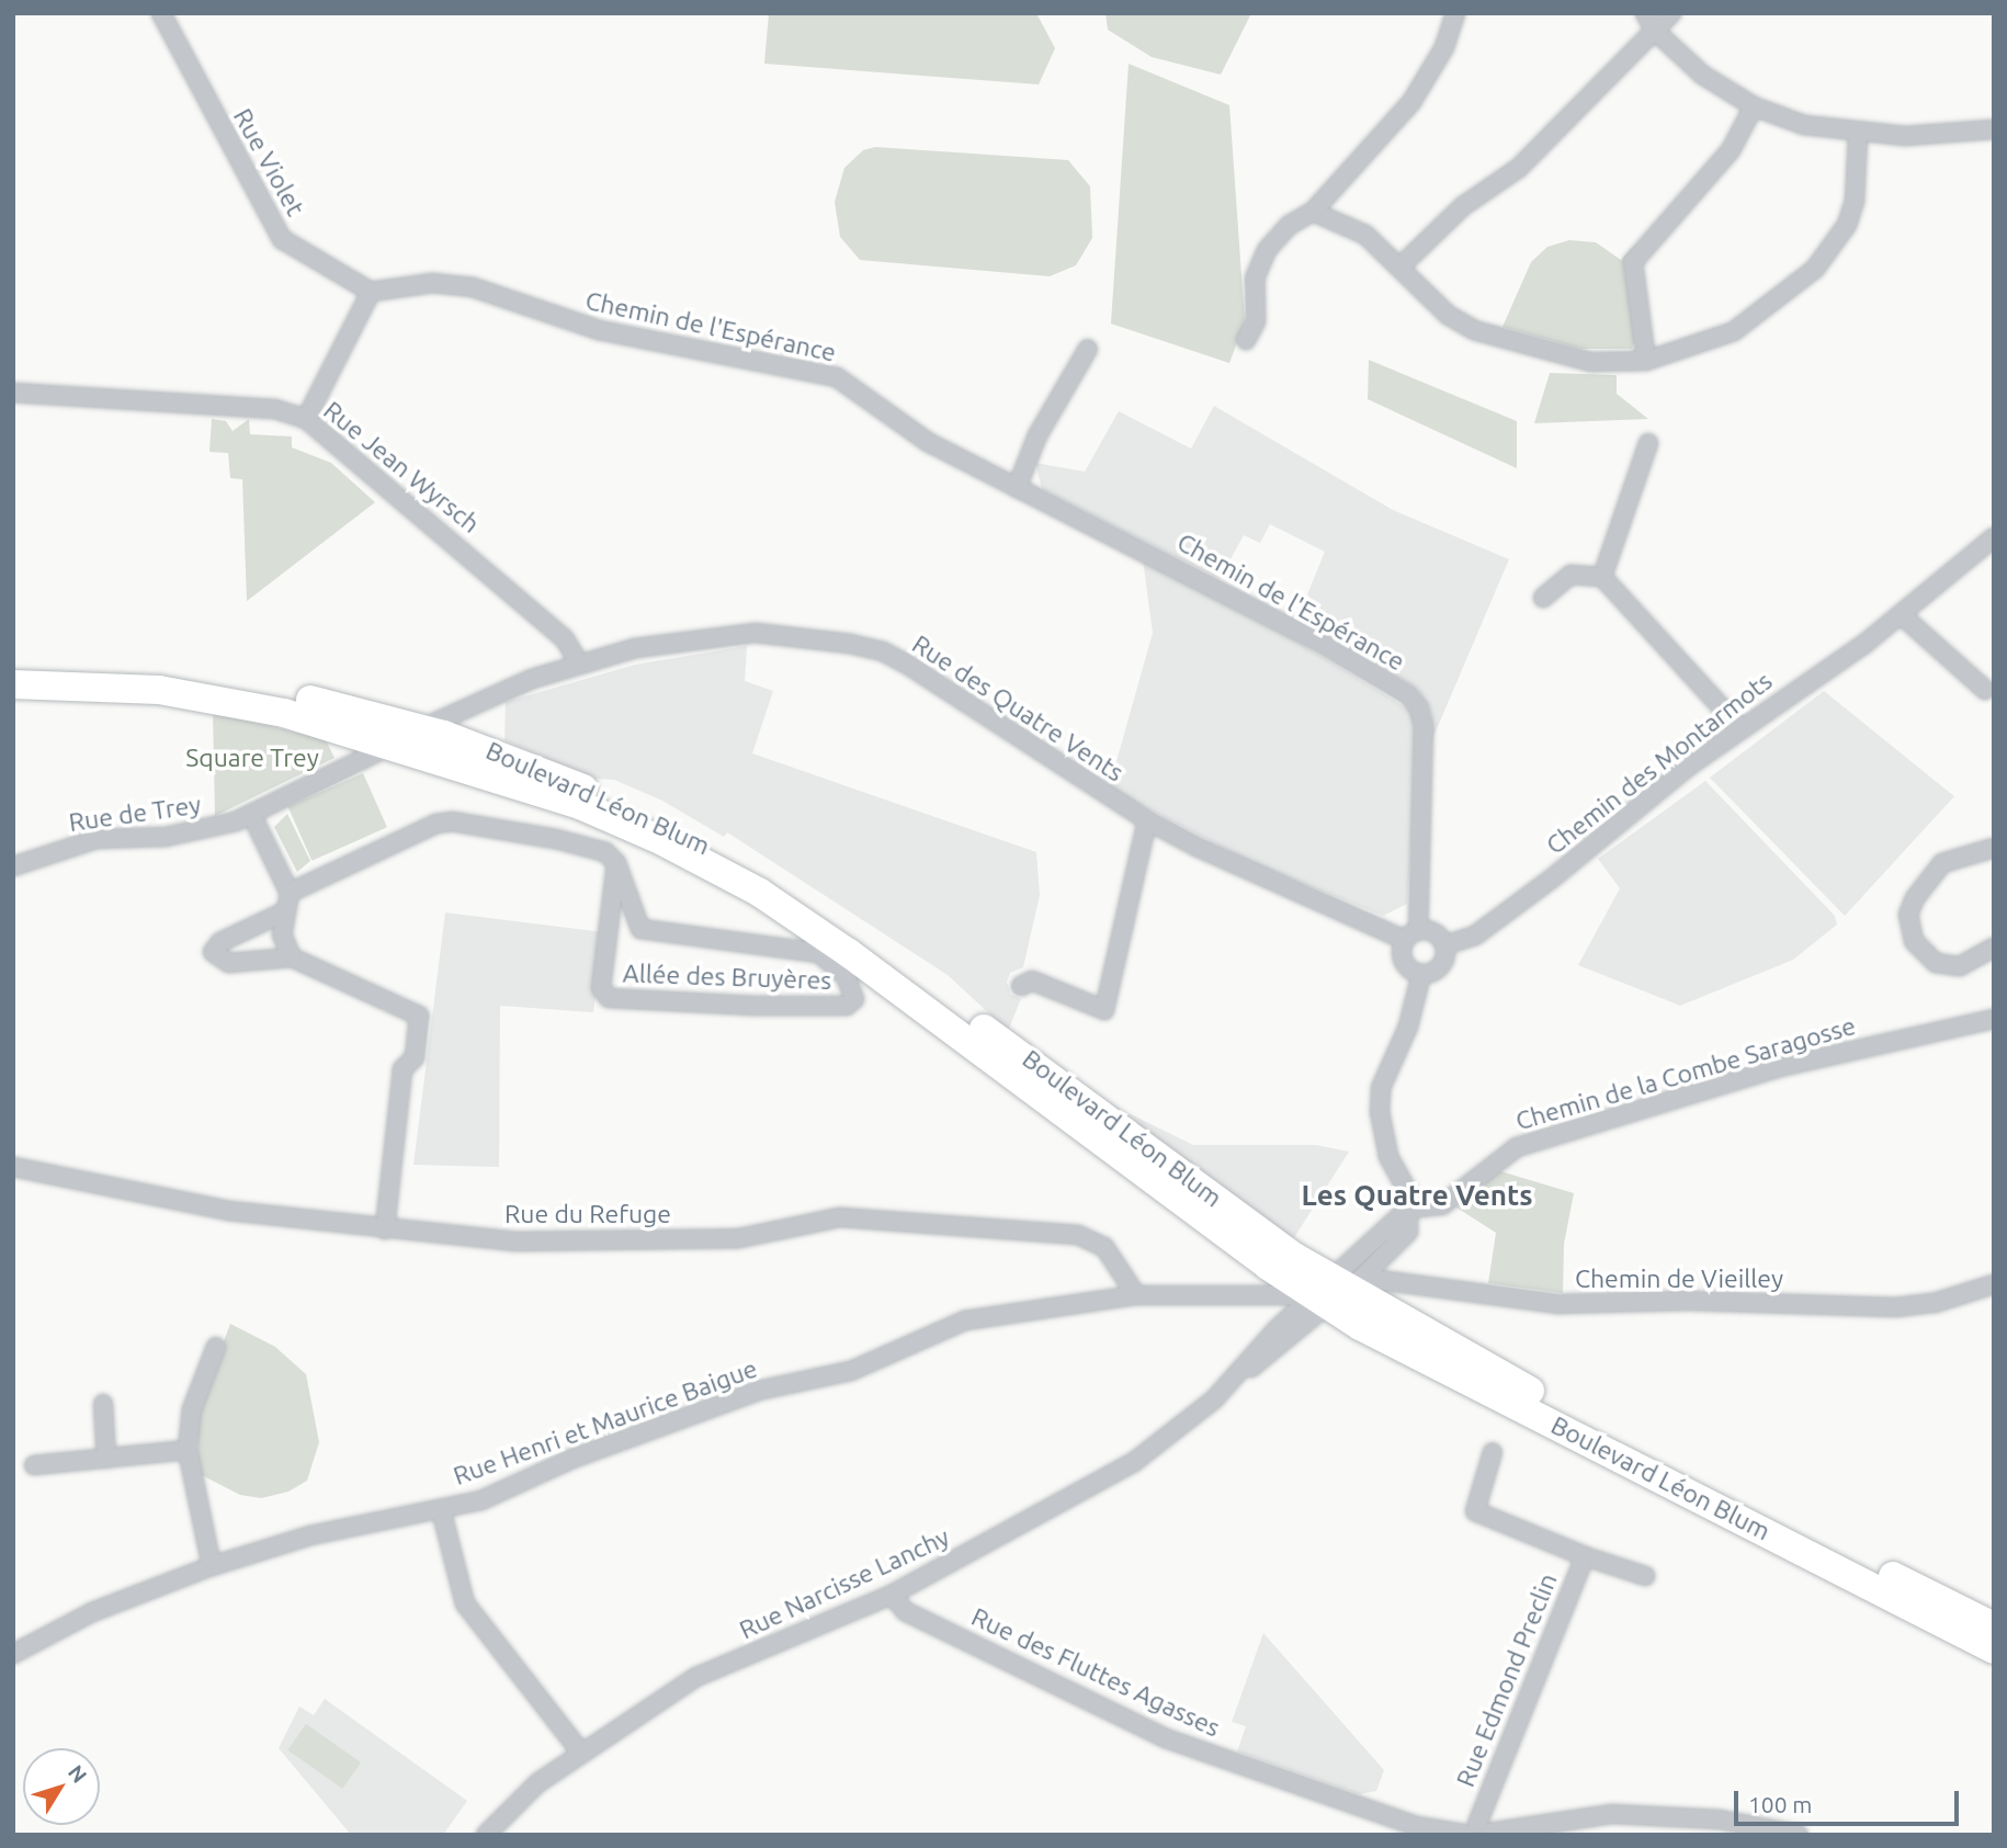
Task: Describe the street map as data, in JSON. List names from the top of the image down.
{
  "streets": {
    "main road": ["Boulevard Léon Blum"],
    "street": [
      "Rue Violet",
      "Chemin de l'Espérance",
      "Rue Jean Wyrsch",
      "Rue des Quatre Vents",
      "Chemin des Montarmots",
      "Rue de Trey",
      "Allée des Bruyères",
      "Chemin de la Combe Saragosse",
      "Rue du Refuge",
      "Chemin de Vieilley",
      "Rue Henri et Maurice Baigue",
      "Rue Narcisse Lanchy",
      "Rue des Fluttes Agasses",
      "Rue Edmond Preclin"
    ]
  },
  "crossings": [
    ["Rue Violet", "Chemin de l'Espérance"],
    ["Chemin de l'Espérance", "Rue des Quatre Vents"],
    ["Chemin de l'Espérance", "Chemin des Montarmots"],
    ["Rue Jean Wyrsch", "Rue des Quatre Vents"],
    ["Rue Jean Wyrsch", "Rue de Trey"],
    ["Rue des Quatre Vents", "Chemin des Montarmots"],
    ["Rue des Quatre Vents", "Rue de Trey"],
    ["Boulevard Léon Blum", "Rue de Trey"],
    ["Boulevard Léon Blum", "Chemin de Vieilley"],
    ["Boulevard Léon Blum", "Rue Narcisse Lanchy"],
    ["Rue du Refuge", "Chemin de Vieilley"],
    ["Rue du Refuge", "Rue Henri et Maurice Baigue"],
    ["Chemin de Vieilley", "Rue Henri et Maurice Baigue"],
    ["Chemin de Vieilley", "Rue Narcisse Lanchy"],
    ["Rue Narcisse Lanchy", "Rue des Fluttes Agasses"],
    ["Rue des Fluttes Agasses", "Rue Edmond Preclin"]
  ],
  "districts": ["Les Quatre Vents"],
  "parks": ["Square Trey"],
  "scale_bar": "100 m",
  "north": "top right"
}
